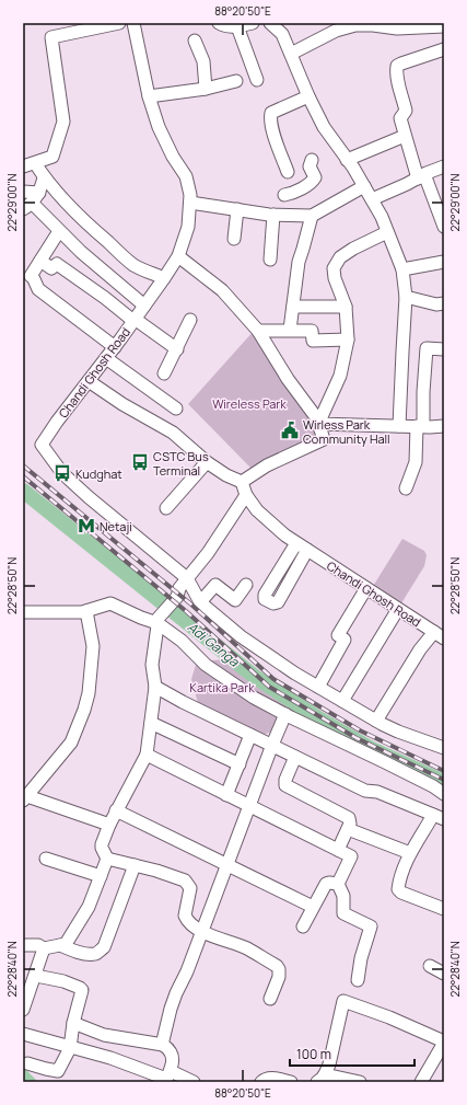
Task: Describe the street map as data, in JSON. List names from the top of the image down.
{
  "streets": {
    "street": ["Chandi Ghosh Road"]
  },
  "water": ["Adi Ganga"],
  "parks": ["Wireless Park", "Kartika Park"],
  "places": {
    "public building": ["Wirless Park Community Hall"],
    "bus stop": ["CSTC Bus Terminal", "Kudghat"],
    "metro station": ["Netaji"]
  },
  "scale_bar": "100 m",
  "coordinates": [
    "88°20'50\"E",
    "22°29'00\"N",
    "22°28'50\"N",
    "22°28'40\"N"
  ]
}
